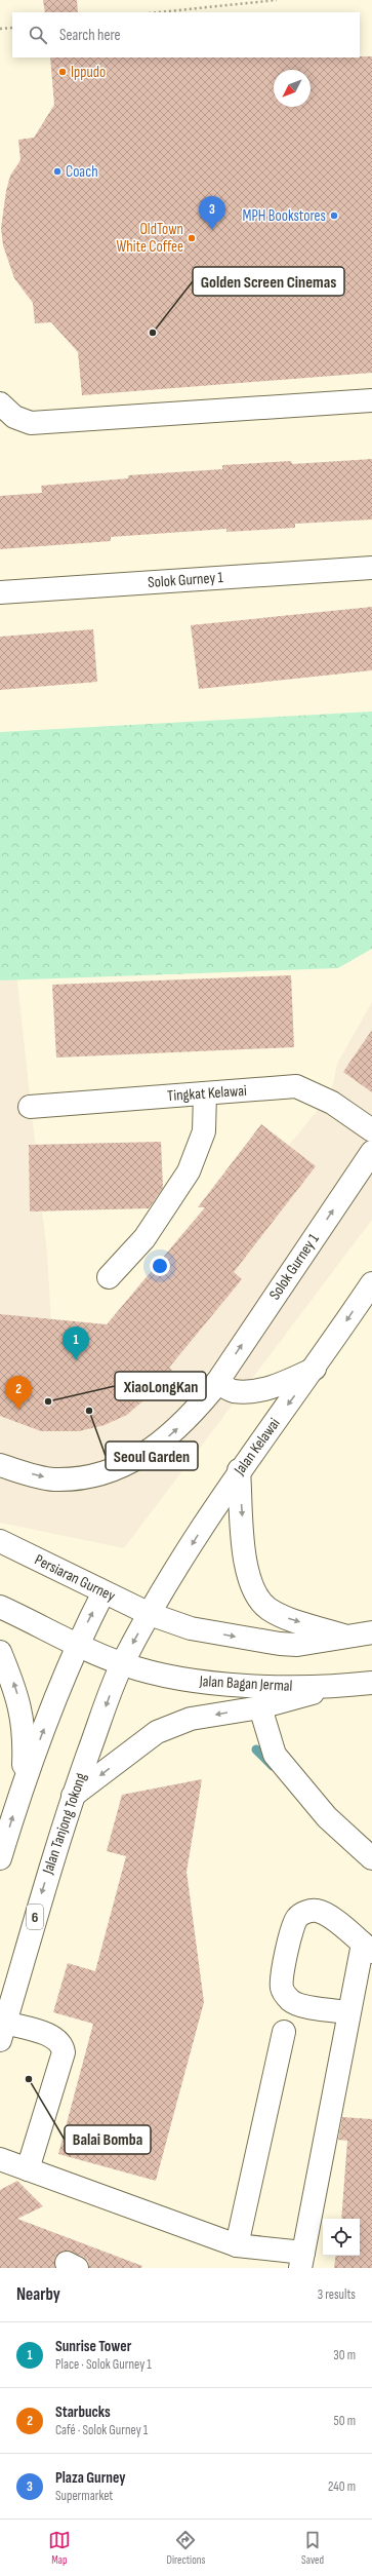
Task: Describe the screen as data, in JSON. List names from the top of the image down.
{
  "streets": {
    "main road": [
      "Solok Gurney 1",
      "Tingkat Kelawai",
      "Jalan Kelawai",
      "Persiaran Gurney",
      "Jalan Bagan Jermal",
      "Jalan Tanjong Tokong",
      "6"
    ]
  },
  "crossings": [
    ["Jalan Kelawai", "Persiaran Gurney"],
    ["Jalan Kelawai", "Jalan Tanjong Tokong"],
    ["Persiaran Gurney", "Jalan Tanjong Tokong"],
    ["Jalan Bagan Jermal", "Jalan Tanjong Tokong"]
  ],
  "one_way": ["Solok Gurney 1", "Jalan Kelawai"],
  "places": [
    "Ippudo",
    "Coach",
    "MPH Bookstores",
    "OldTown White Coffee",
    "Golden Screen Cinemas",
    "XiaoLongKan",
    "Seoul Garden",
    "Balai Bomba"
  ],
  "north": "bottom left",
  "page": {
    "search": "Search here",
    "pins": ["3", "1", "2"],
    "heading": ["Nearby", "3 results"],
    "list": [
      {
        "mark": "1",
        "name": "Sunrise Tower",
        "note": "Place · Solok Gurney 1",
        "value": "30 m"
      },
      {
        "mark": "2",
        "name": "Starbucks",
        "note": "Café · Solok Gurney 1",
        "value": "50 m"
      },
      {
        "mark": "3",
        "name": "Plaza Gurney",
        "note": "Supermarket",
        "value": "240 m"
      }
    ],
    "nav": ["Map", "Directions", "Saved"]
  }
}
